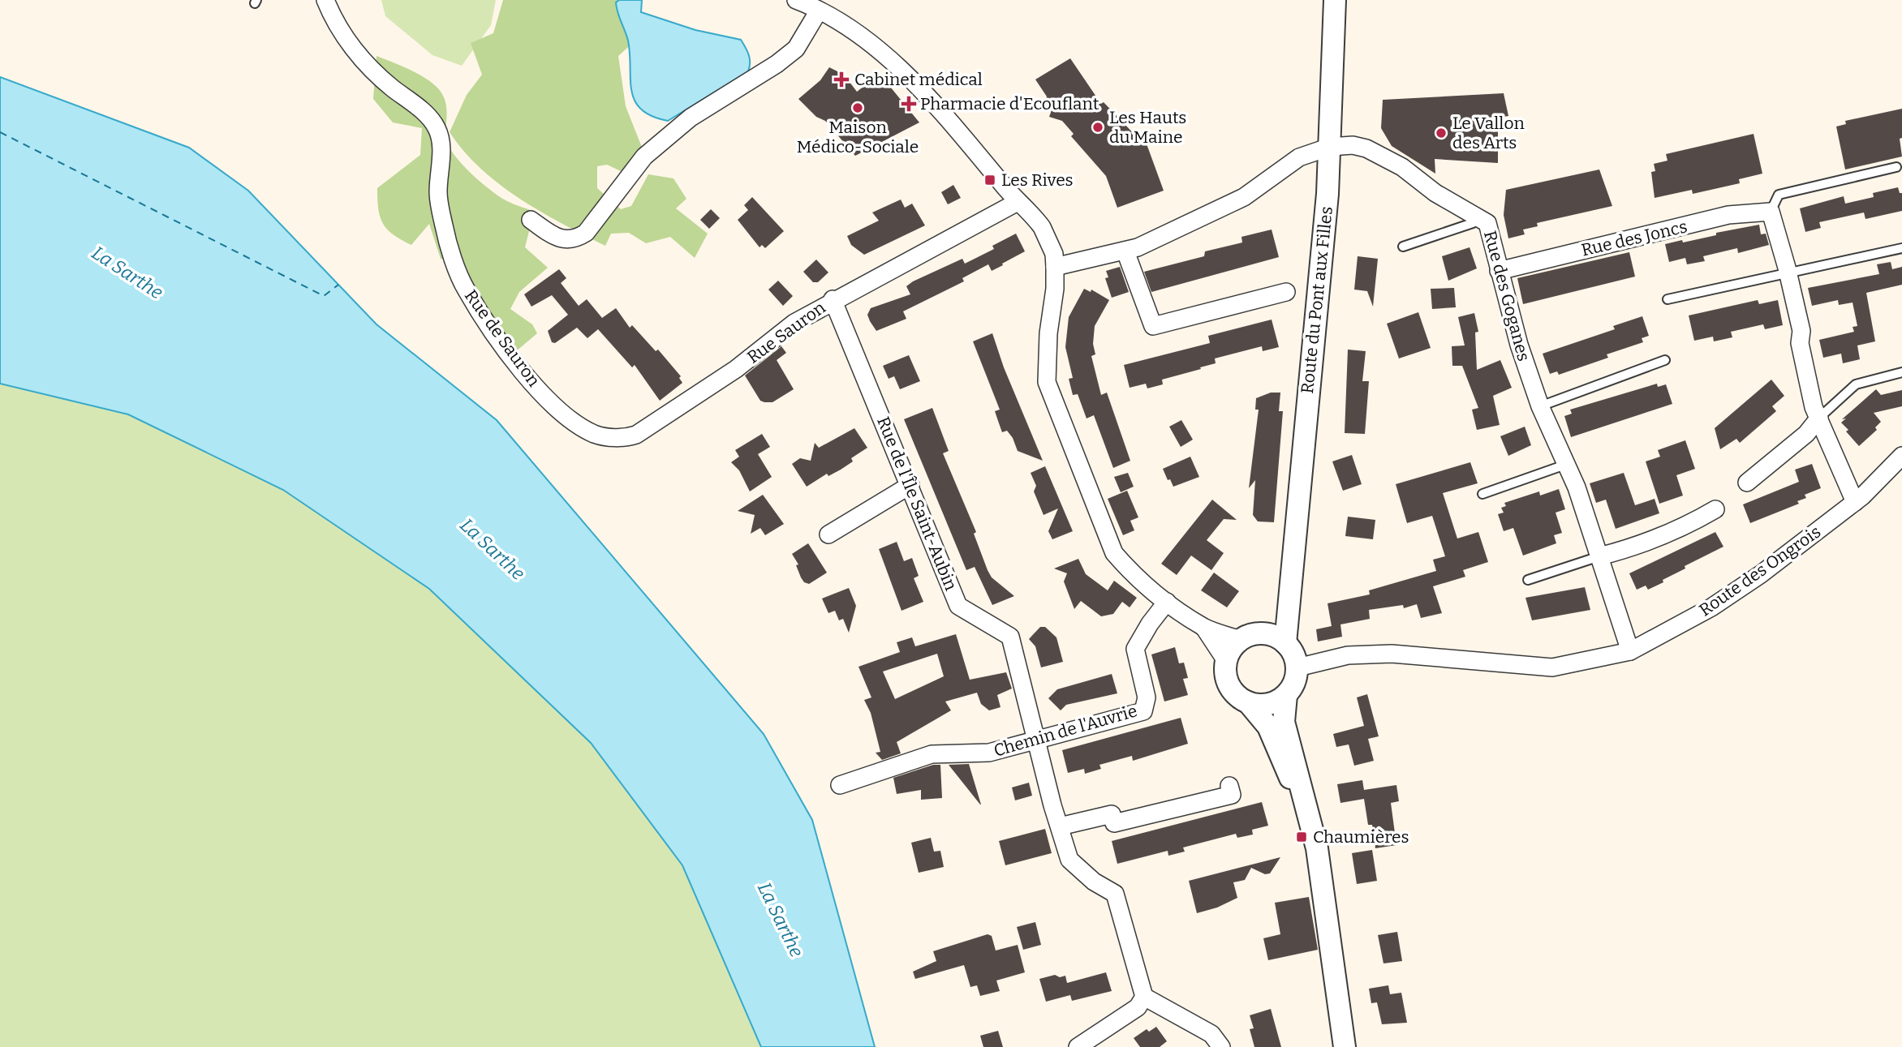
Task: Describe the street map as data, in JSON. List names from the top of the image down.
{
  "streets": {
    "street": [
      "Rue des Joncs",
      "Rue des Goganes",
      "Route du Pont aux Filles",
      "Rue Sauron",
      "Rue de Sauron",
      "Rue de l'Île Saint-Aubin",
      "Route des Ongrois",
      "Chemin de l'Auvrie"
    ]
  },
  "crossings": [
    ["Rue des Joncs", "Rue des Goganes"],
    ["Rue des Goganes", "Route du Pont aux Filles"],
    ["Rue des Goganes", "Route des Ongrois"],
    ["Route du Pont aux Filles", "Route des Ongrois"],
    ["Rue Sauron", "Rue de Sauron"],
    ["Rue Sauron", "Rue de l'Île Saint-Aubin"],
    ["Rue de l'Île Saint-Aubin", "Chemin de l'Auvrie"]
  ],
  "water": ["La Sarthe"],
  "places": {
    "health": ["Cabinet médical", "Pharmacie d'Ecouflant"],
    "other": ["Maison Médico-Sociale", "Les Hauts du Maine", "Le Vallon des Arts"],
    "transit": ["Les Rives", "Chaumières"]
  }
}
